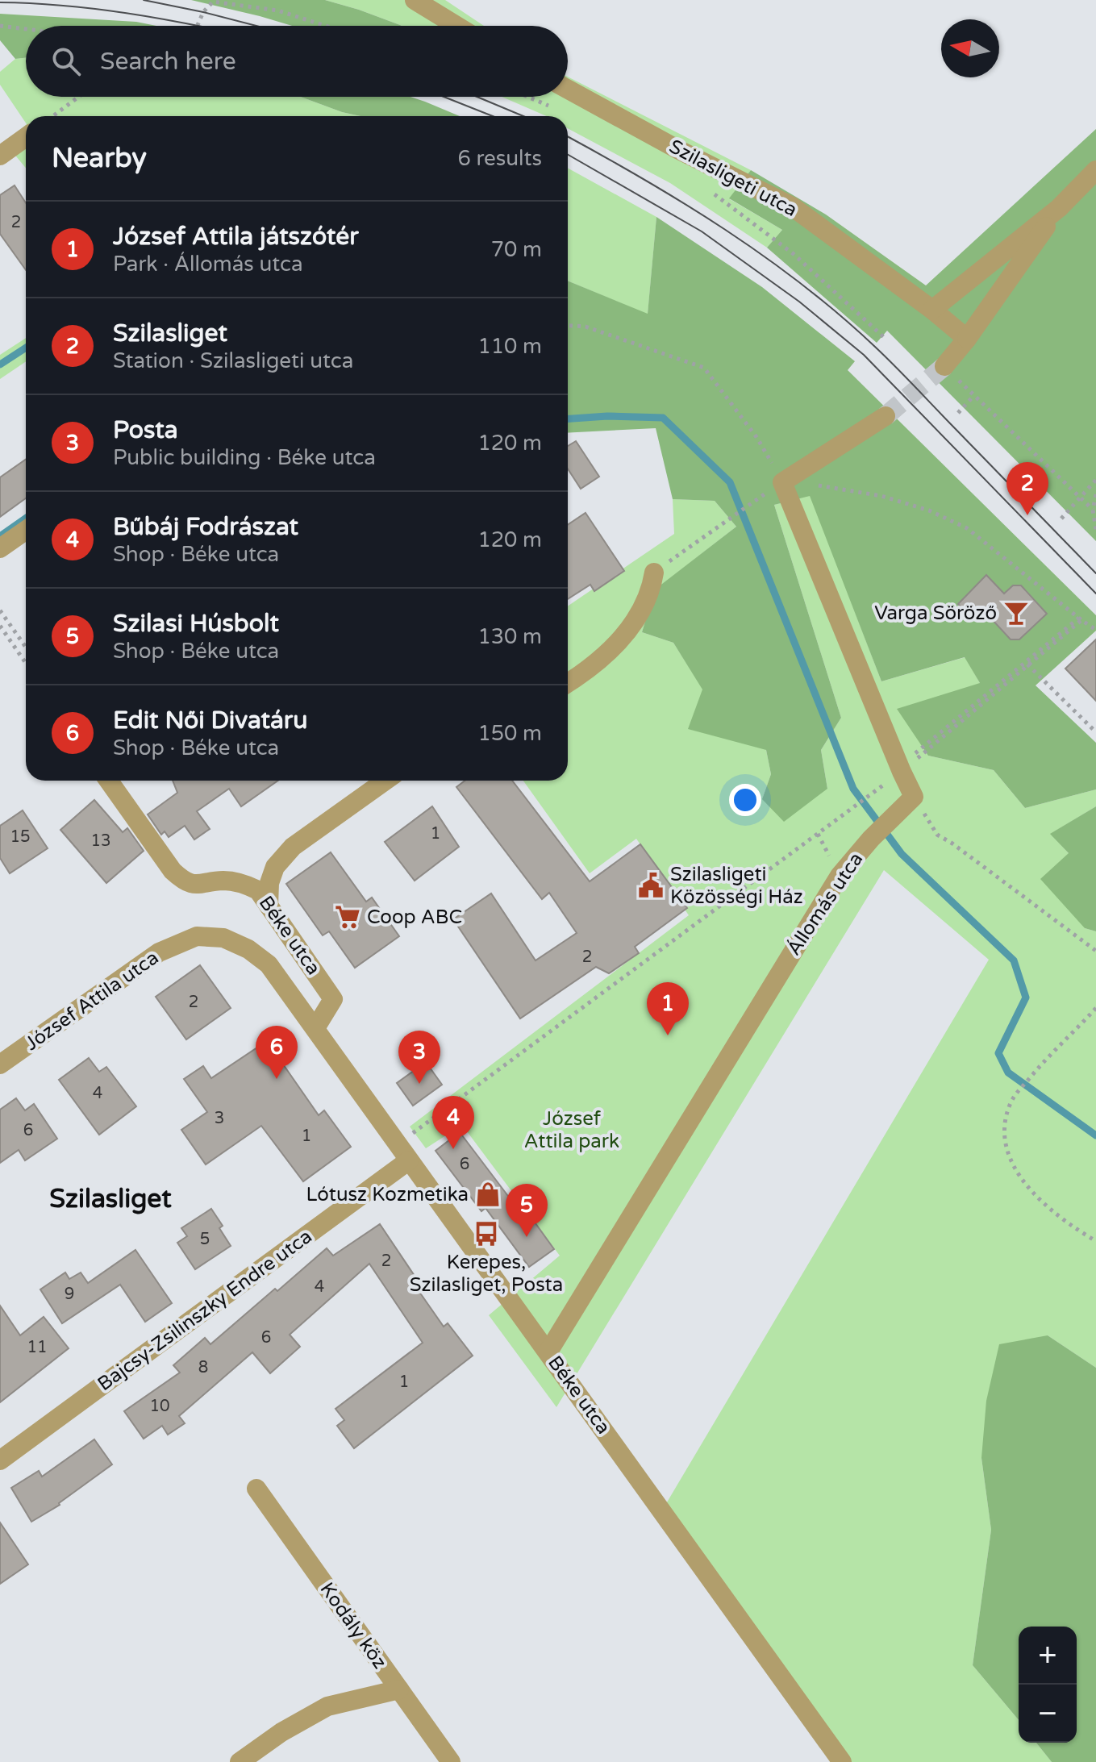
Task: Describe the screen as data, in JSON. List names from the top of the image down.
{
  "streets": {
    "street": [
      "Szilasligeti utca",
      "Állomás utca",
      "Béke utca",
      "József Attila utca",
      "Bajcsy-Zsilinszky Endre utca",
      "Kodály köz"
    ]
  },
  "crossings": [
    ["Állomás utca", "Béke utca"],
    ["Béke utca", "József Attila utca"],
    ["Béke utca", "Bajcsy-Zsilinszky Endre utca"]
  ],
  "districts": ["Szilasliget"],
  "parks": ["József Attila park"],
  "places": {
    "bar": ["Varga Söröző"],
    "public building": ["Szilasligeti Közösségi Ház"],
    "supermarket": ["Coop ABC"],
    "shop": ["Lótusz Kozmetika"],
    "bus stop": ["Kerepes, Szilasliget, Posta"]
  },
  "house_numbers": [
    "2",
    "1",
    "15",
    "13",
    "2",
    "2",
    "4",
    "3",
    "6",
    "1",
    "6",
    "5",
    "2",
    "4",
    "9",
    "6",
    "11",
    "8",
    "1",
    "10"
  ],
  "north": "left",
  "page": {
    "search": "Search here",
    "heading": ["Nearby", "6 results"],
    "list": [
      {
        "mark": "1",
        "name": "József Attila játszótér",
        "note": "Park · Állomás utca",
        "value": "70 m"
      },
      {
        "mark": "2",
        "name": "Szilasliget",
        "note": "Station · Szilasligeti utca",
        "value": "110 m"
      },
      {
        "mark": "3",
        "name": "Posta",
        "note": "Public building · Béke utca",
        "value": "120 m"
      },
      {
        "mark": "4",
        "name": "Bűbáj Fodrászat",
        "note": "Shop · Béke utca",
        "value": "120 m"
      },
      {
        "mark": "5",
        "name": "Szilasi Húsbolt",
        "note": "Shop · Béke utca",
        "value": "130 m"
      },
      {
        "mark": "6",
        "name": "Edit Női Divatáru",
        "note": "Shop · Béke utca",
        "value": "150 m"
      }
    ],
    "pins": [
      "2",
      "1",
      "6",
      "3",
      "4",
      "5"
    ],
    "map_buttons": ["+", "−"]
  }
}
